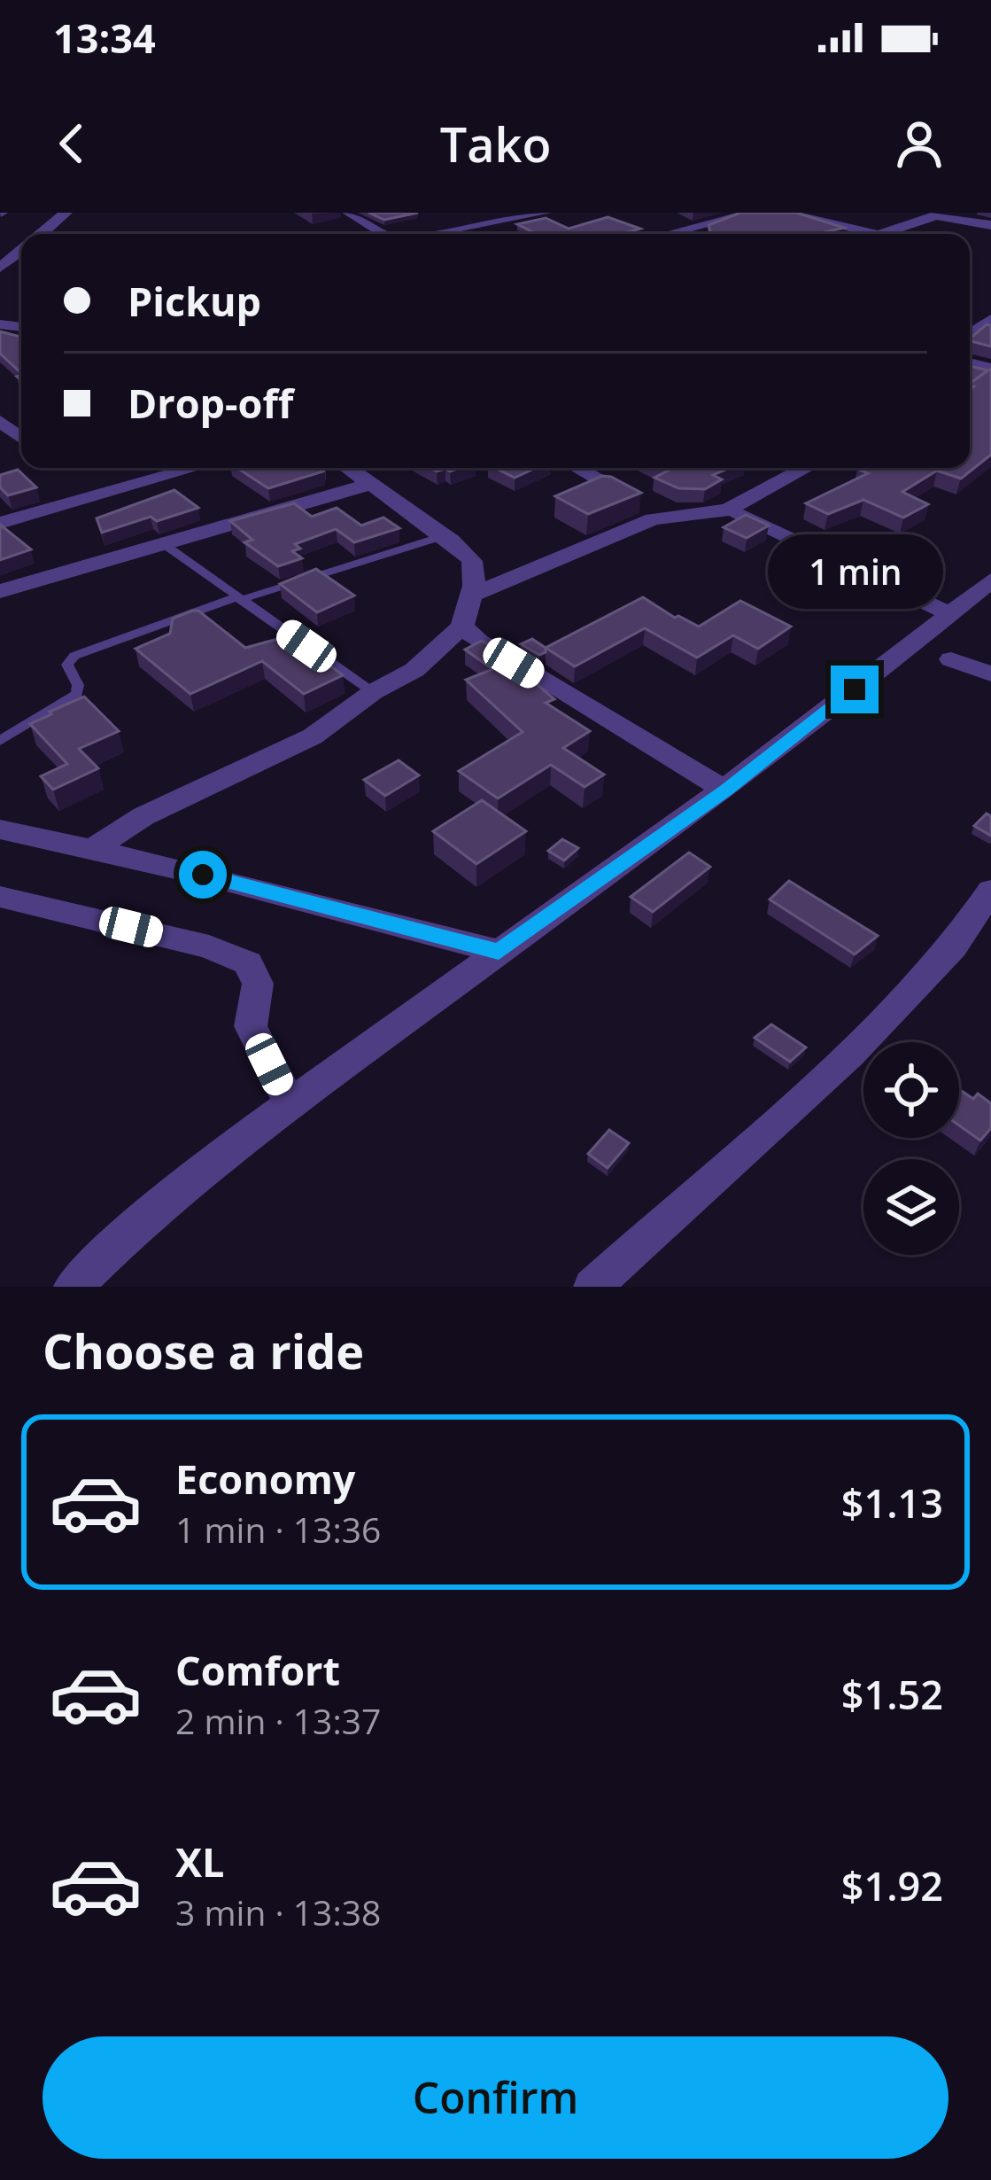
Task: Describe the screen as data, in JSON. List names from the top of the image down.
{
  "page": {
    "status": "13:34",
    "header": "Tako",
    "banner": ["Pickup", "Drop-off"],
    "bubble": "1 min",
    "heading": "Choose a ride",
    "list": [
      {
        "name": "Economy",
        "note": "1 min · 13:36",
        "value": "$1.13"
      },
      {
        "name": "Comfort",
        "note": "2 min · 13:37",
        "value": "$1.52"
      },
      {
        "name": "XL",
        "note": "3 min · 13:38",
        "value": "$1.92"
      }
    ],
    "buttons": "Confirm"
  }
}
